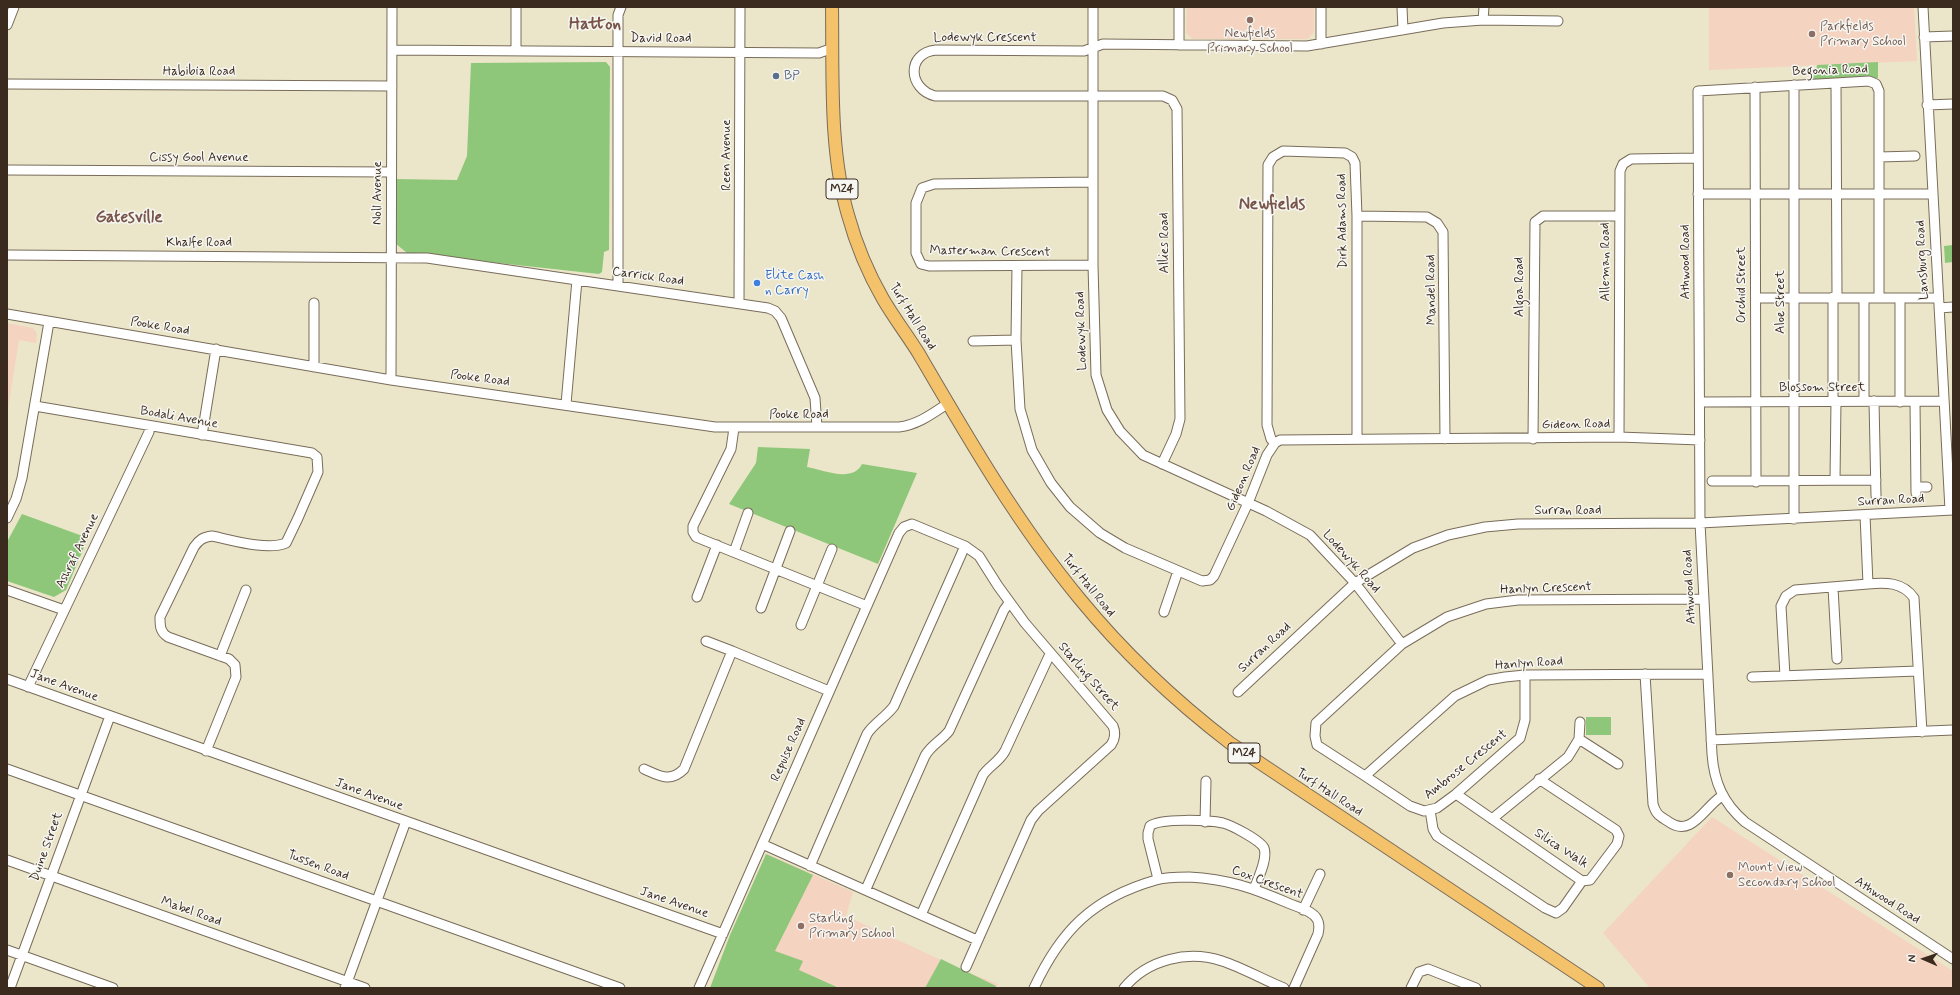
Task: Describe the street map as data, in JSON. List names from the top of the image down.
{
  "streets": {
    "main road": ["M24", "Turf Hall Road"],
    "street": [
      "Lodewyk Crescent",
      "David Road",
      "Begonia Road",
      "Habibia Road",
      "Reen Avenue",
      "Cissy Gool Avenue",
      "Noll Avenue",
      "Dirk Adams Road",
      "Khalfe Road",
      "Allies Road",
      "Masterman Crescent",
      "Lansburg Road",
      "Alleman Road",
      "Athwood Road",
      "Carrick Road",
      "Orchid Street",
      "Algoa Road",
      "Mandel Road",
      "Aloe Street",
      "Pooke Road",
      "Lodewyk Road",
      "Blossom Street",
      "Bodali Avenue",
      "Gideon Road",
      "Surran Road",
      "Ashraf Avenue",
      "Hanlyn Crescent",
      "Hanlyn Road",
      "Starling Street",
      "Jane Avenue",
      "Repulse Road",
      "Ambrose Crescent",
      "Duine Street",
      "Silica Walk",
      "Tussen Road",
      "Cox Crescent",
      "Mabel Road"
    ]
  },
  "crossings": [
    ["Lodewyk Crescent", "Allies Road"],
    ["Lodewyk Crescent", "Lodewyk Road"],
    ["David Road", "Reen Avenue"],
    ["David Road", "Noll Avenue"],
    ["David Road", "Turf Hall Road"],
    ["Begonia Road", "Athwood Road"],
    ["Begonia Road", "Orchid Street"],
    ["Begonia Road", "Aloe Street"],
    ["Habibia Road", "Noll Avenue"],
    ["Reen Avenue", "Carrick Road"],
    ["Cissy Gool Avenue", "Noll Avenue"],
    ["Noll Avenue", "Khalfe Road"],
    ["Noll Avenue", "Carrick Road"],
    ["Noll Avenue", "Pooke Road"],
    ["Dirk Adams Road", "Mandel Road"],
    ["Dirk Adams Road", "Gideon Road"],
    ["Khalfe Road", "Carrick Road"],
    ["Allies Road", "Lodewyk Road"],
    ["Masterman Crescent", "Lodewyk Road"],
    ["Masterman Crescent", "Gideon Road"],
    ["Lansburg Road", "Blossom Street"],
    ["Lansburg Road", "Surran Road"],
    ["Alleman Road", "Athwood Road"],
    ["Alleman Road", "Algoa Road"],
    ["Alleman Road", "Gideon Road"],
    ["Athwood Road", "Blossom Street"],
    ["Athwood Road", "Gideon Road"],
    ["Athwood Road", "Surran Road"],
    ["Athwood Road", "Hanlyn Crescent"],
    ["Athwood Road", "Hanlyn Road"],
    ["Carrick Road", "Pooke Road"],
    ["Orchid Street", "Blossom Street"],
    ["Algoa Road", "Gideon Road"],
    ["Mandel Road", "Gideon Road"],
    ["Aloe Street", "Blossom Street"],
    ["Aloe Street", "Surran Road"],
    ["Turf Hall Road", "Pooke Road"],
    ["Lodewyk Road", "Gideon Road"],
    ["Lodewyk Road", "Surran Road"],
    ["Lodewyk Road", "Hanlyn Crescent"],
    ["Bodali Avenue", "Ashraf Avenue"],
    ["Ashraf Avenue", "Jane Avenue"],
    ["Hanlyn Crescent", "Hanlyn Road"],
    ["Hanlyn Road", "Ambrose Crescent"],
    ["Starling Street", "Repulse Road"],
    ["Jane Avenue", "Repulse Road"],
    ["Jane Avenue", "Duine Street"],
    ["Ambrose Crescent", "Silica Walk"],
    ["Duine Street", "Tussen Road"],
    ["Duine Street", "Mabel Road"]
  ],
  "districts": ["Hatton", "Newfields", "Gatesville"],
  "places": [
    "Newfields Primary School",
    "Parkfields Primary School",
    "BP",
    "Elite Cash n Carry",
    "Mount View Secondary School",
    "Starling Primary School"
  ],
  "north": "left"
}
